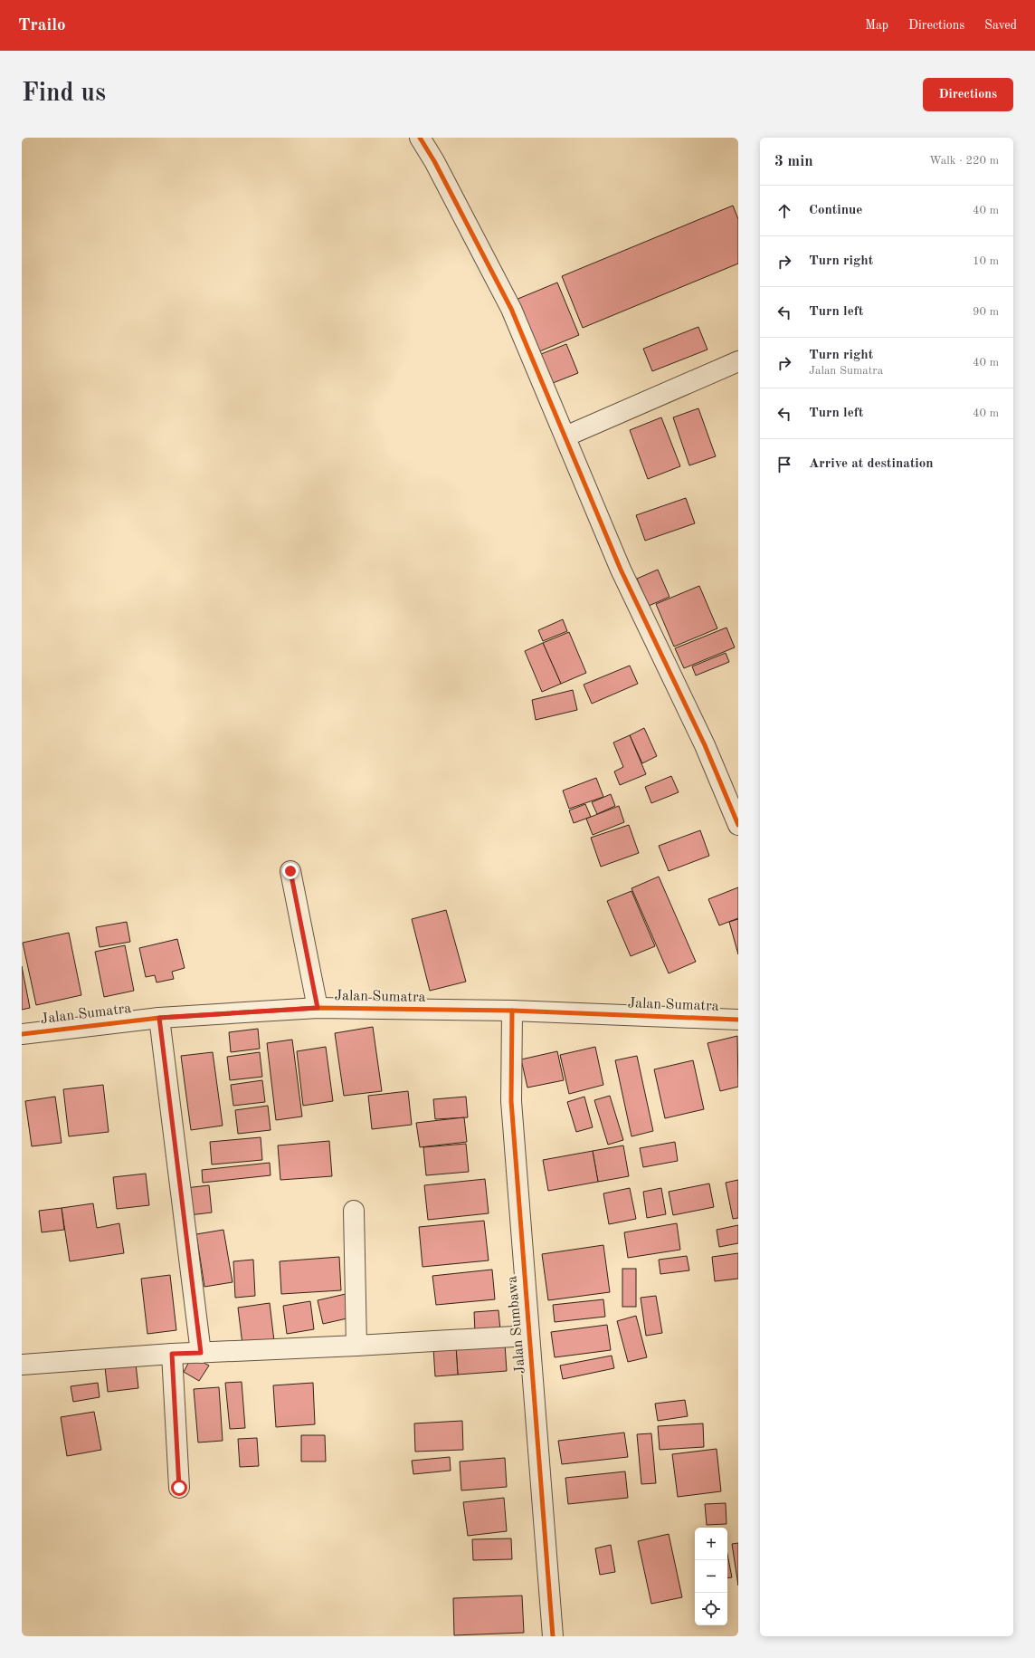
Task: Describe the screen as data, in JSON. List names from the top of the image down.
{
  "streets": {
    "street": ["Jalan Sumatra", "Jalan Sumbawa"]
  },
  "crossings": [
    ["Jalan Sumatra", "Jalan Sumbawa"]
  ],
  "page": {
    "header": "Trailo",
    "nav": ["Map", "Directions", "Saved"],
    "buttons": "Directions",
    "title": "Find us",
    "heading": ["3 min", "Walk · 220 m"],
    "list": [
      ["Continue", "40 m"],
      ["Turn right", "10 m"],
      ["Turn left", "90 m"],
      ["Turn right", "Jalan Sumatra", "40 m"],
      ["Turn left", "40 m"],
      "Arrive at destination"
    ],
    "map_buttons": ["+", "−"]
  }
}
